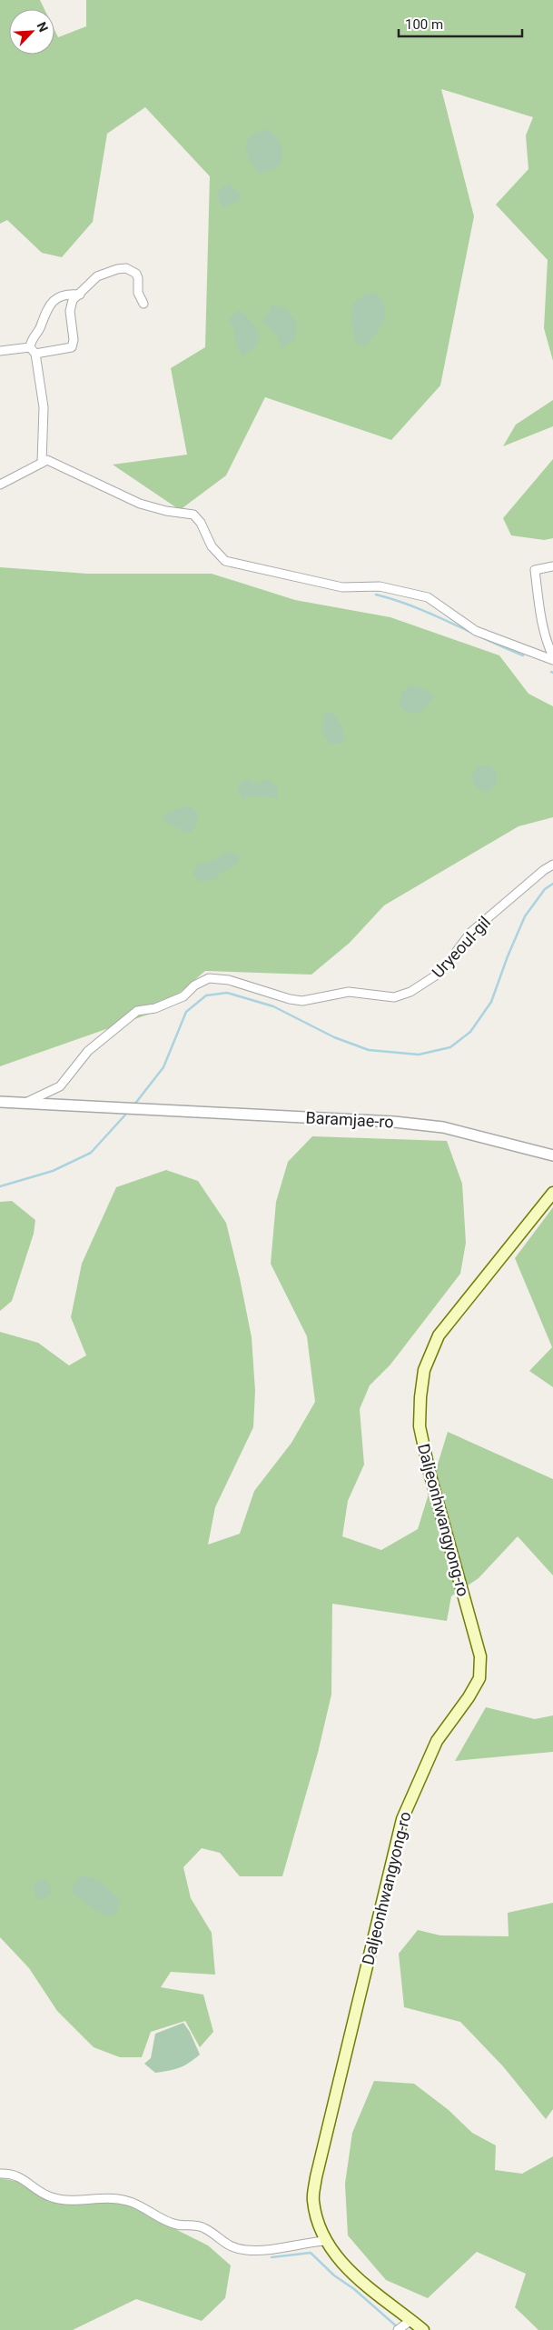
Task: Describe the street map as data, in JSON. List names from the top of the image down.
{
  "streets": {
    "main road": ["Daljeonhwangyong-ro"],
    "street": ["Uryeoul-gil", "Baramjae-ro"]
  },
  "crossings": [
    ["Uryeoul-gil", "Baramjae-ro"]
  ],
  "scale_bar": "100 m",
  "north": "top right"
}
